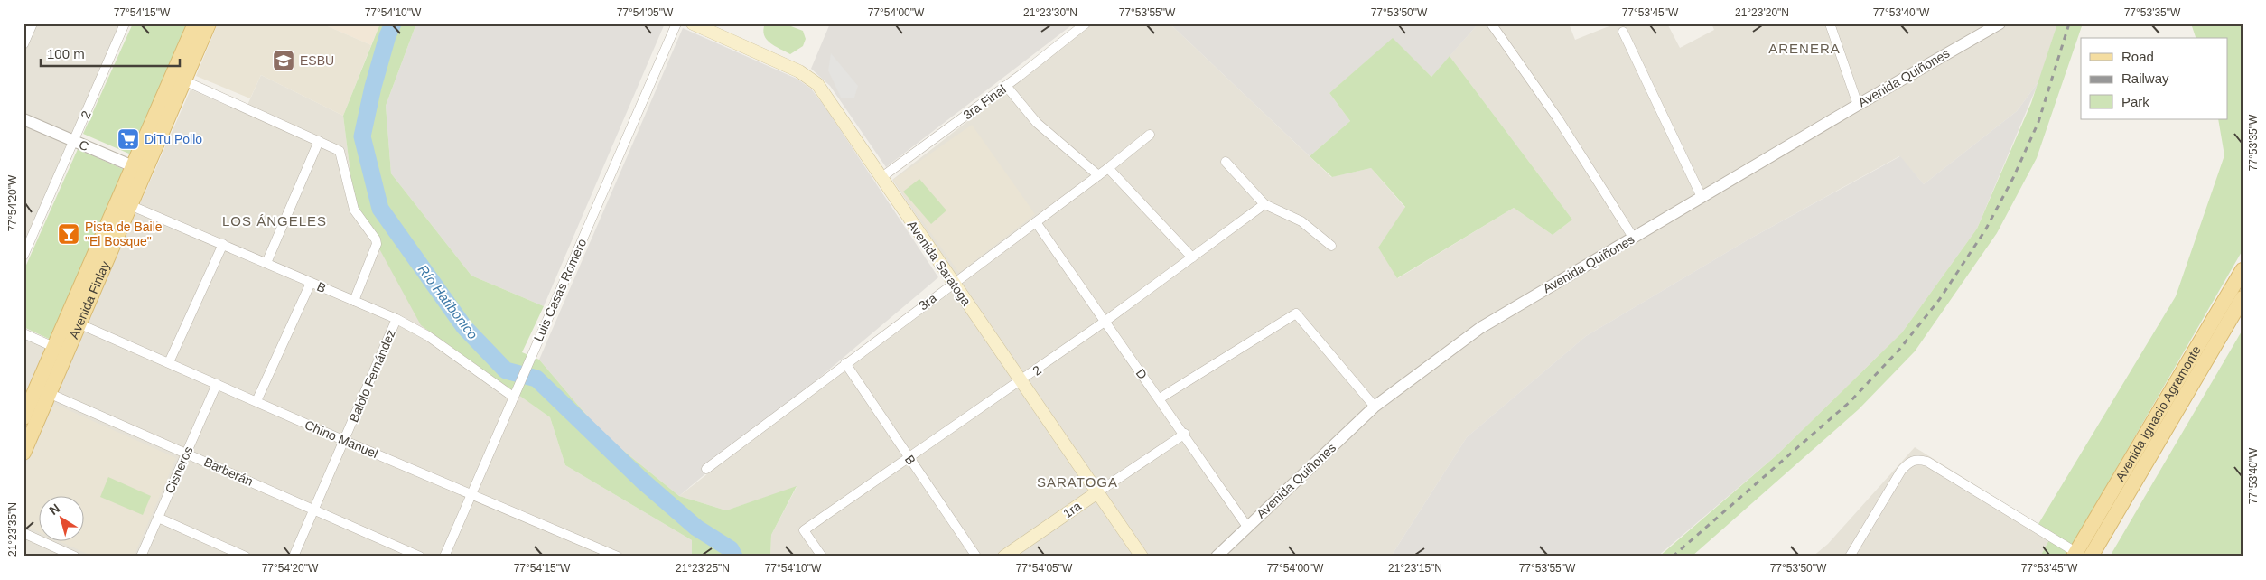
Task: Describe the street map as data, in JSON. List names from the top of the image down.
{
  "streets": {
    "main road": [
      "Avenida Saratoga",
      "Avenida Finlay",
      "Avenida Ignacio Agramonte",
      "1ra"
    ],
    "street": [
      "Avenida Quiñones",
      "3ra Final",
      "2",
      "C",
      "B",
      "Luis Casas Romero",
      "3ra",
      "D",
      "Balolo Fernández",
      "Chino Manuel",
      "Cisneros",
      "Barberán"
    ]
  },
  "crossings": [
    ["Avenida Quiñones", "D"],
    ["3ra Final", "Avenida Saratoga"],
    ["2", "C"],
    ["2", "Avenida Saratoga"],
    ["2", "B"],
    ["2", "D"],
    ["C", "Avenida Finlay"],
    ["Avenida Saratoga", "3ra"],
    ["Avenida Saratoga", "1ra"],
    ["B", "Luis Casas Romero"],
    ["B", "Avenida Finlay"],
    ["B", "3ra"],
    ["B", "Balolo Fernández"],
    ["Luis Casas Romero", "Chino Manuel"],
    ["Avenida Finlay", "Chino Manuel"],
    ["Avenida Finlay", "Barberán"],
    ["3ra", "D"],
    ["D", "1ra"],
    ["Balolo Fernández", "Chino Manuel"],
    ["Balolo Fernández", "Barberán"],
    ["Chino Manuel", "Cisneros"],
    ["Cisneros", "Barberán"]
  ],
  "districts": ["ARENERA", "LOS ÁNGELES", "SARATOGA"],
  "water": ["Río Hatibonico"],
  "places": {
    "school or university": ["ESBU"],
    "supermarket": ["DiTu Pollo"],
    "bar": ["Pista de Baile \"El Bosque\""]
  },
  "legend": ["Road", "Railway", "Park"],
  "scale_bar": "100 m",
  "north": "top left",
  "coordinates": [
    "77°54'15\"W",
    "77°54'10\"W",
    "77°54'05\"W",
    "77°54'00\"W",
    "21°23'30\"N",
    "77°53'55\"W",
    "77°53'50\"W",
    "77°53'45\"W",
    "21°23'20\"N",
    "77°53'40\"W",
    "77°53'35\"W",
    "77°54'20\"W",
    "21°23'35\"N",
    "21°23'25\"N",
    "21°23'15\"N"
  ]
}
